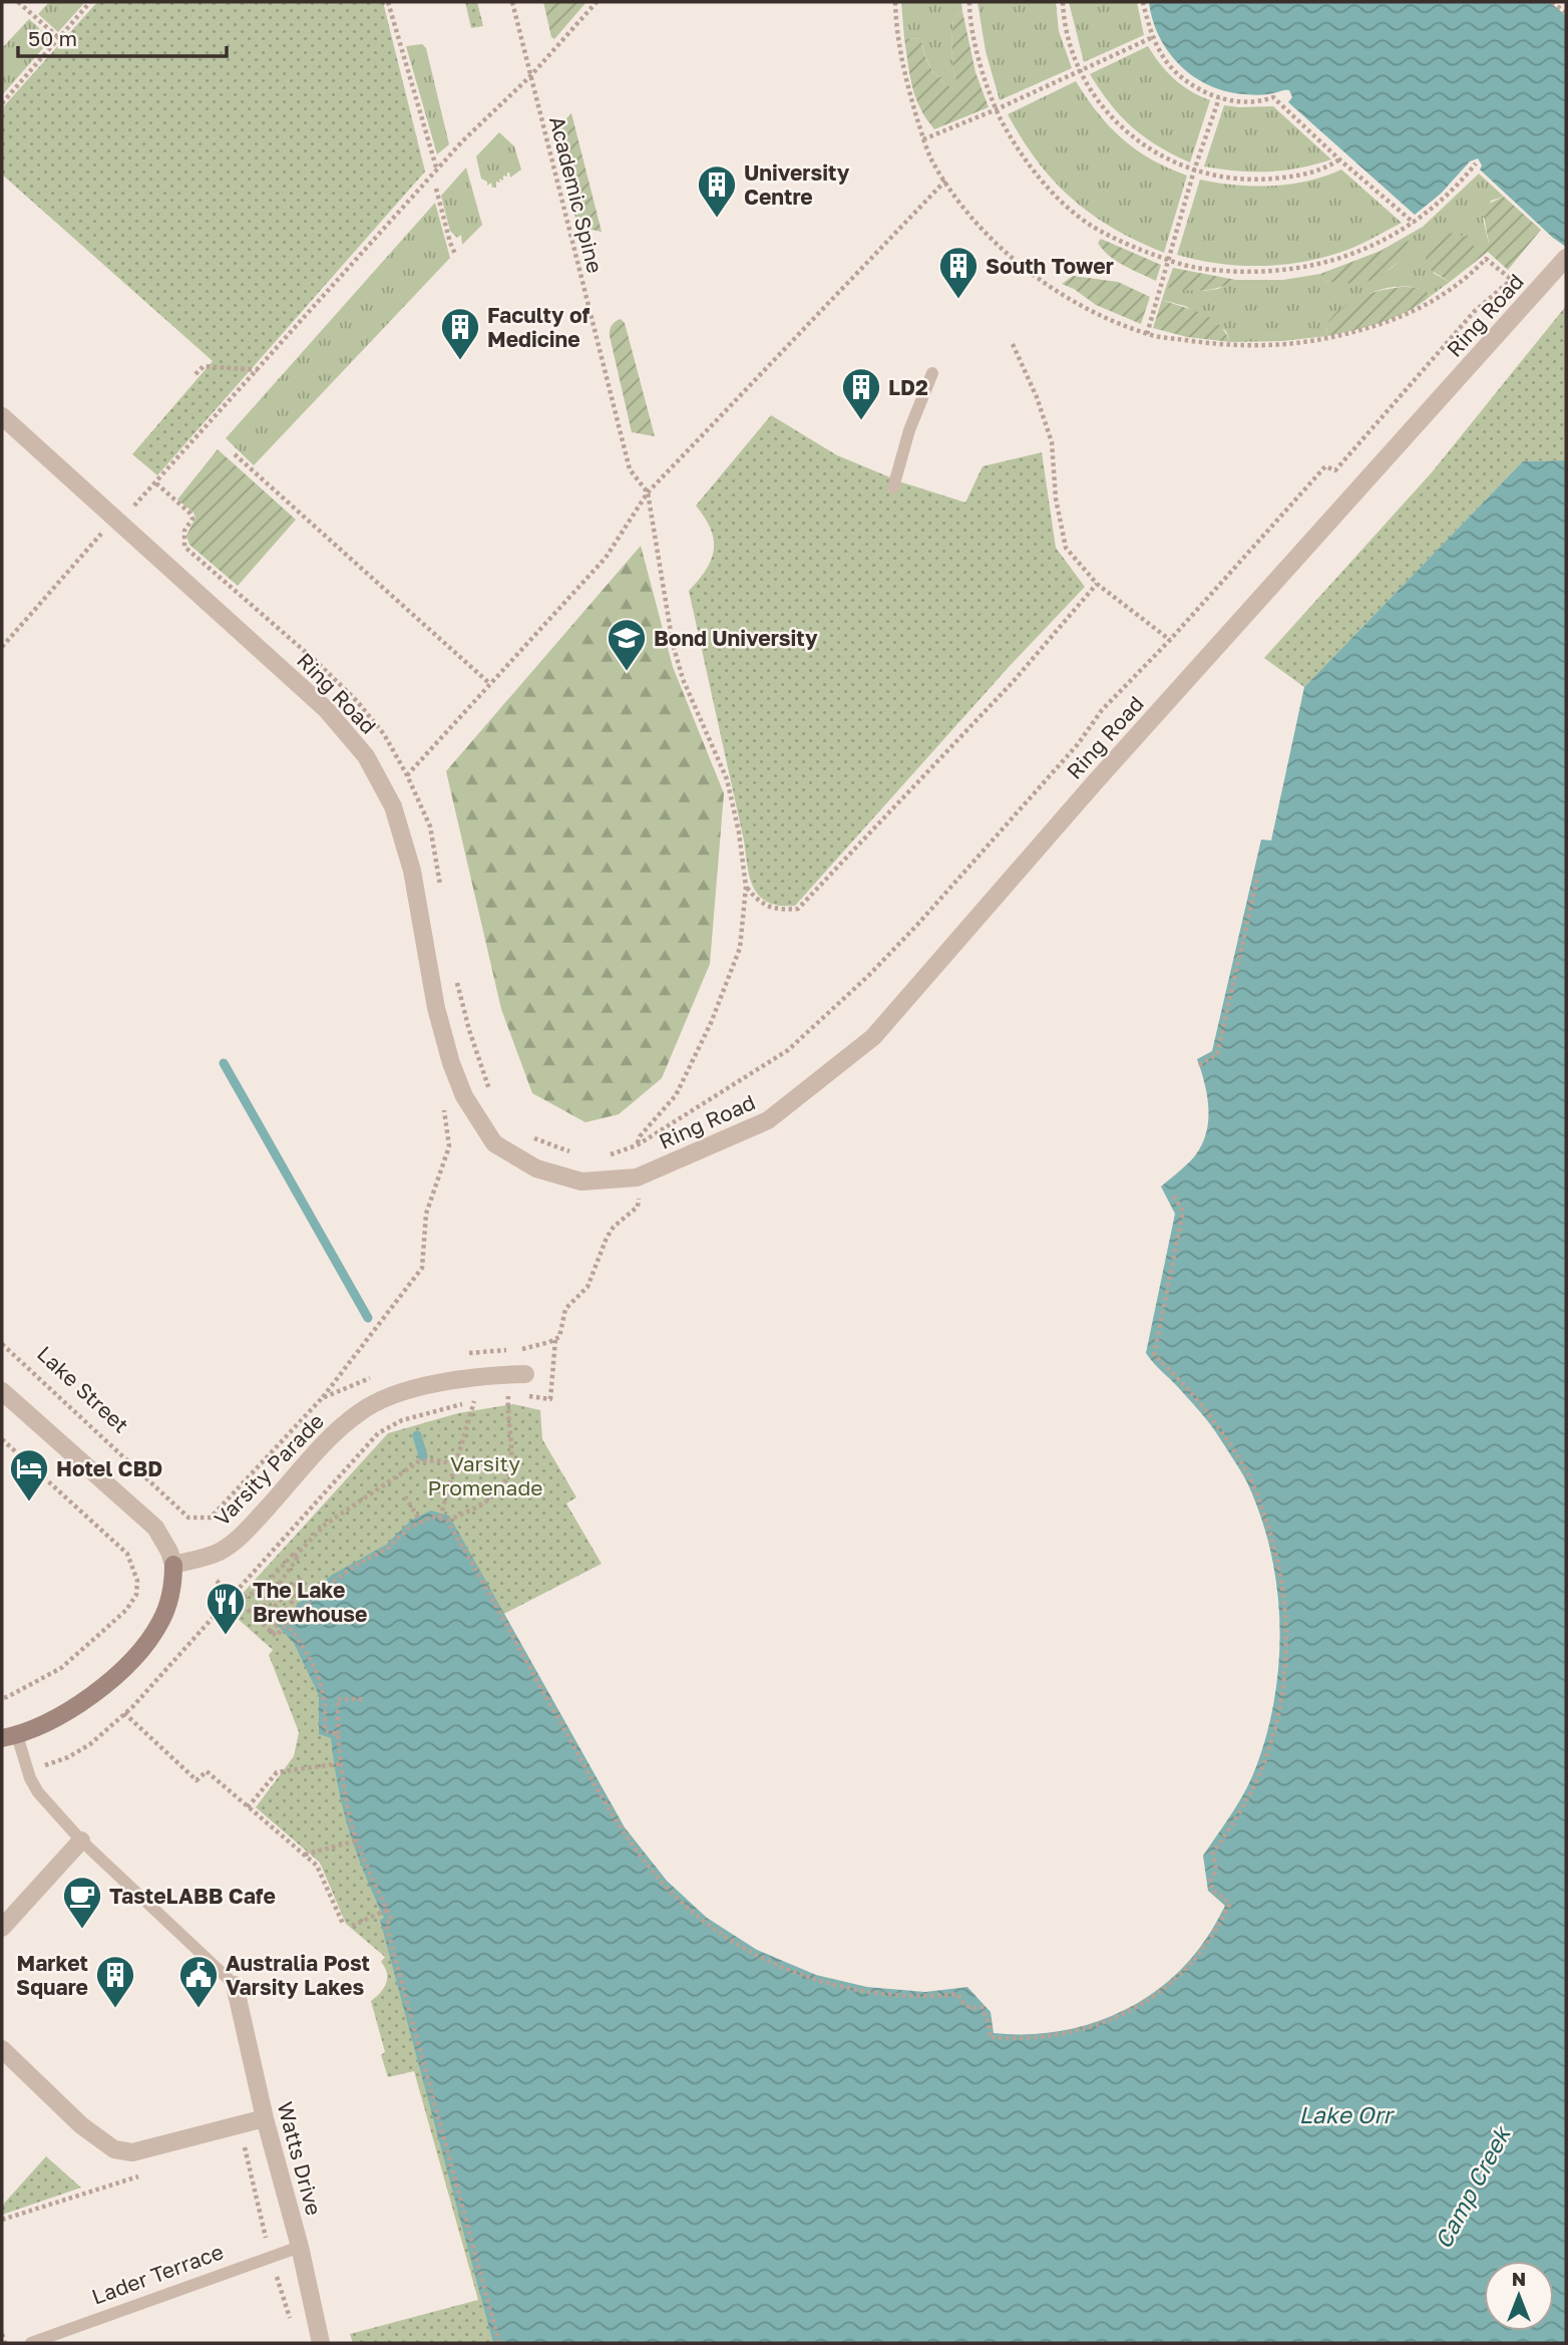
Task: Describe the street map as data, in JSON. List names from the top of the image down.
{
  "streets": {
    "street": ["Ring Road", "Varsity Parade", "Watts Drive"],
    "lane": ["Lader Terrace"],
    "path": ["Academic Spine", "Lake Street"]
  },
  "crossings": [
    ["Watts Drive", "Lader Terrace"]
  ],
  "water": ["Lake Orr", "Camp Creek"],
  "parks": ["Varsity Promenade"],
  "places": {
    "building": [
      "University Centre",
      "South Tower",
      "Faculty of Medicine",
      "LD2",
      "Market Square"
    ],
    "school or university": ["Bond University"],
    "hotel": ["Hotel CBD"],
    "restaurant": ["The Lake Brewhouse"],
    "cafe": ["TasteLABB Cafe"],
    "public building": ["Australia Post Varsity Lakes"]
  },
  "scale_bar": "50 m",
  "north": "top"
}
